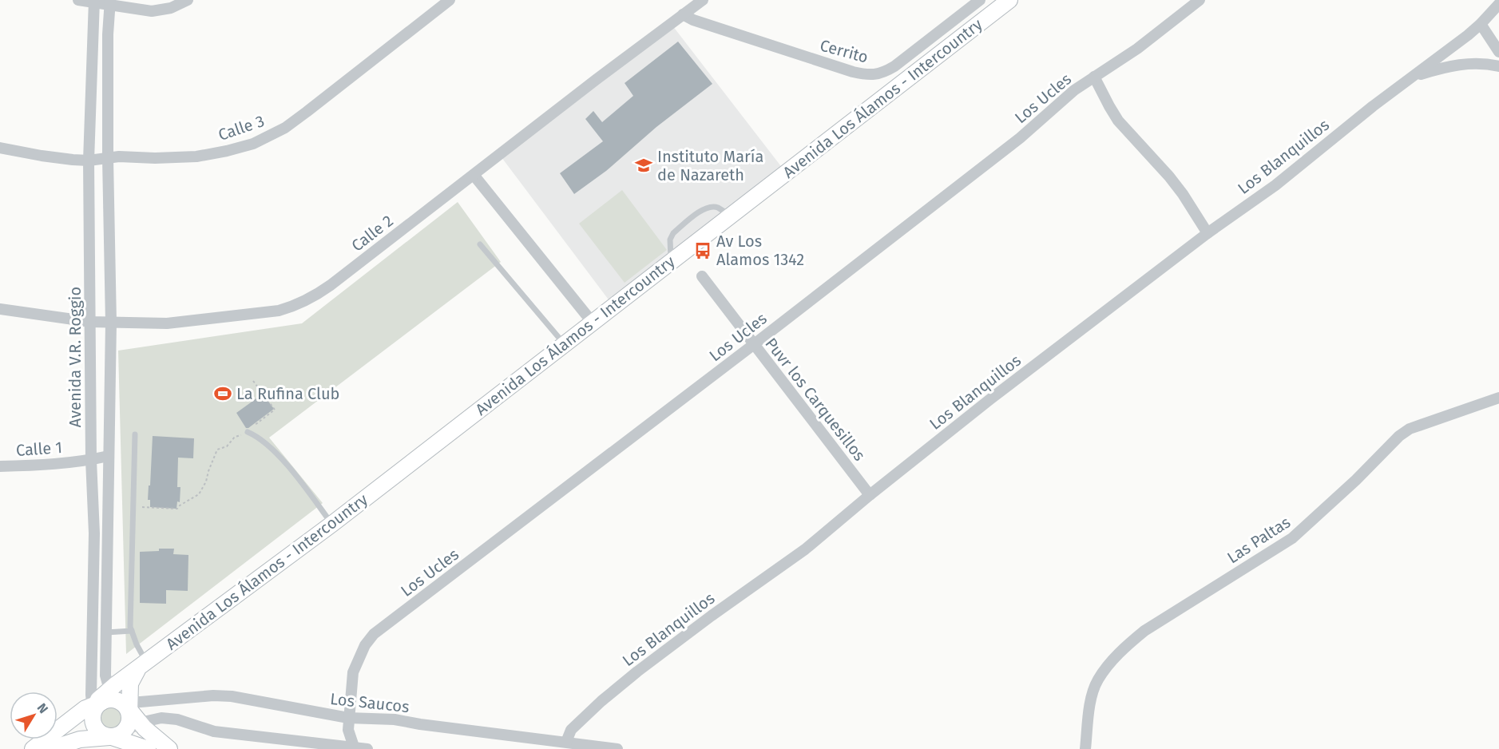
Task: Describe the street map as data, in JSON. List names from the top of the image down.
{
  "streets": {
    "main road": ["Avenida Los Álamos - Intercountry"],
    "street": [
      "Cerrito",
      "Los Ucles",
      "Calle 3",
      "Los Blanquillos",
      "Calle 2",
      "Avenida V.R. Roggio",
      "Puvr los Carquesillos",
      "Calle 1",
      "Las Paltas",
      "Los Saucos"
    ]
  },
  "crossings": [
    ["Cerrito", "Calle 2"],
    ["Avenida Los Álamos - Intercountry", "Avenida V.R. Roggio"],
    ["Avenida Los Álamos - Intercountry", "Los Saucos"],
    ["Los Ucles", "Puvr los Carquesillos"],
    ["Los Ucles", "Los Saucos"],
    ["Calle 3", "Avenida V.R. Roggio"],
    ["Los Blanquillos", "Puvr los Carquesillos"],
    ["Los Blanquillos", "Los Saucos"],
    ["Calle 2", "Avenida V.R. Roggio"],
    ["Avenida V.R. Roggio", "Calle 1"],
    ["Avenida V.R. Roggio", "Los Saucos"]
  ],
  "places": {
    "school or university": ["Instituto María de Nazareth"],
    "bus stop": ["Av Los Alamos 1342"],
    "sports": ["La Rufina Club"]
  },
  "north": "top right"
}
